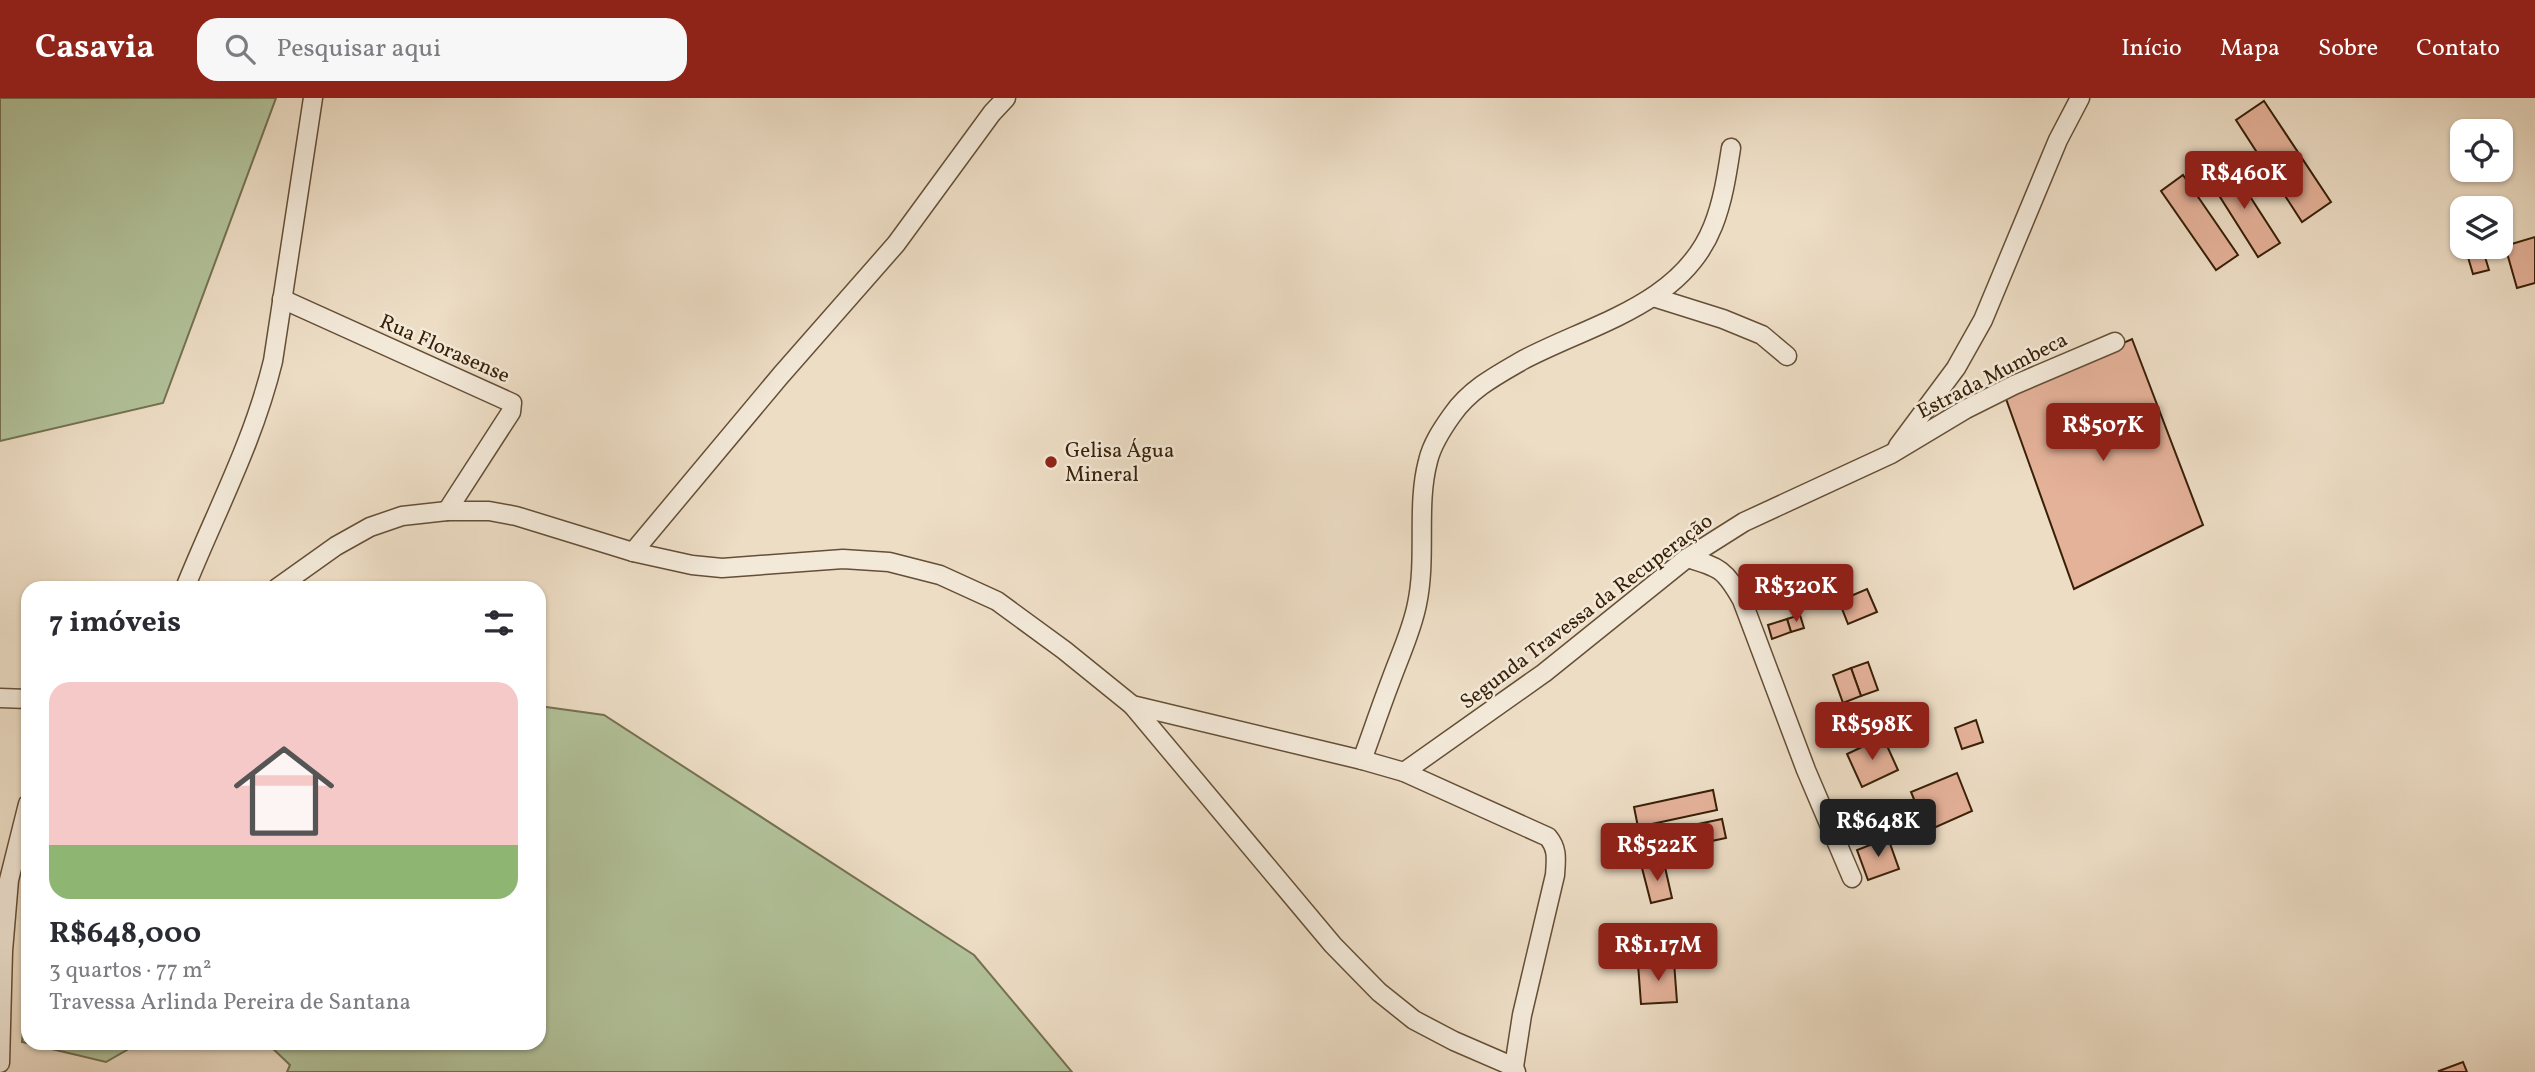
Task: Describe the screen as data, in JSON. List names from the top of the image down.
{
  "streets": {
    "street": ["Rua Florasense", "Estrada Mumbeca", "Segunda Travessa da Recuperação"]
  },
  "crossings": [
    ["Estrada Mumbeca", "Segunda Travessa da Recuperação"]
  ],
  "places": ["Gelisa Água Mineral"],
  "page": {
    "header": "Casavia",
    "search": "Pesquisar aqui",
    "nav": [
      "Início",
      "Mapa",
      "Sobre",
      "Contato"
    ],
    "price": [
      "R$460K",
      "R$507K",
      "R$320K",
      "R$598K",
      "R$648K",
      "R$522K",
      "R$1.17M"
    ],
    "heading": "7 imóveis",
    "list": [
      {
        "name": "R$648,000",
        "note": "3 quartos · 77 m² · Travessa Arlinda Pereira de Santana"
      }
    ]
  }
}
